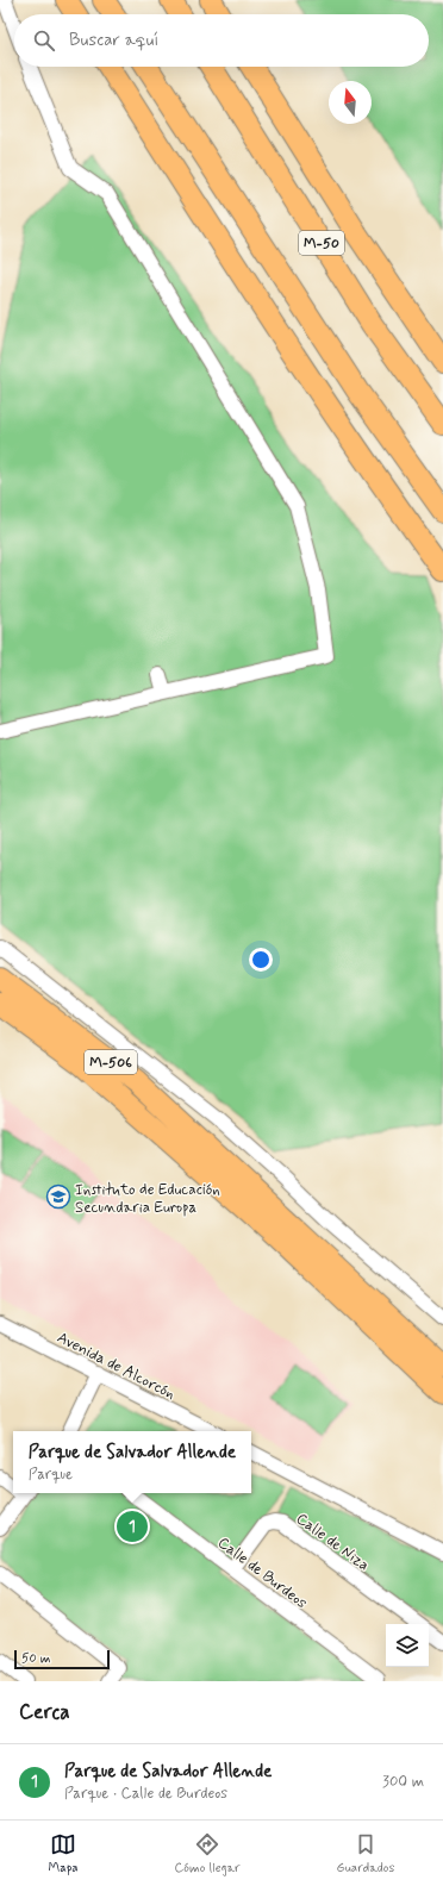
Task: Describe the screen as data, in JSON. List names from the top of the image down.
{
  "streets": {
    "highway": ["M-50", "M-506"],
    "street": ["Avenida de Alcorcón", "Calle de Niza", "Calle de Burdeos"]
  },
  "crossings": [
    ["Calle de Niza", "Calle de Burdeos"]
  ],
  "places": {
    "school or university": ["Instituto de Educación Secundaria Europa"]
  },
  "scale_bar": "50 m",
  "north": "top",
  "page": {
    "search": "Buscar aquí",
    "popup": ["Parque de Salvador Allende", "Parque"],
    "pins": "1",
    "scale": "50 m",
    "heading": "Cerca",
    "list": [
      {
        "mark": "1",
        "name": "Parque de Salvador Allende",
        "note": "Parque · Calle de Burdeos",
        "value": "300 m"
      }
    ],
    "nav": ["Mapa", "Cómo llegar", "Guardados"]
  }
}
